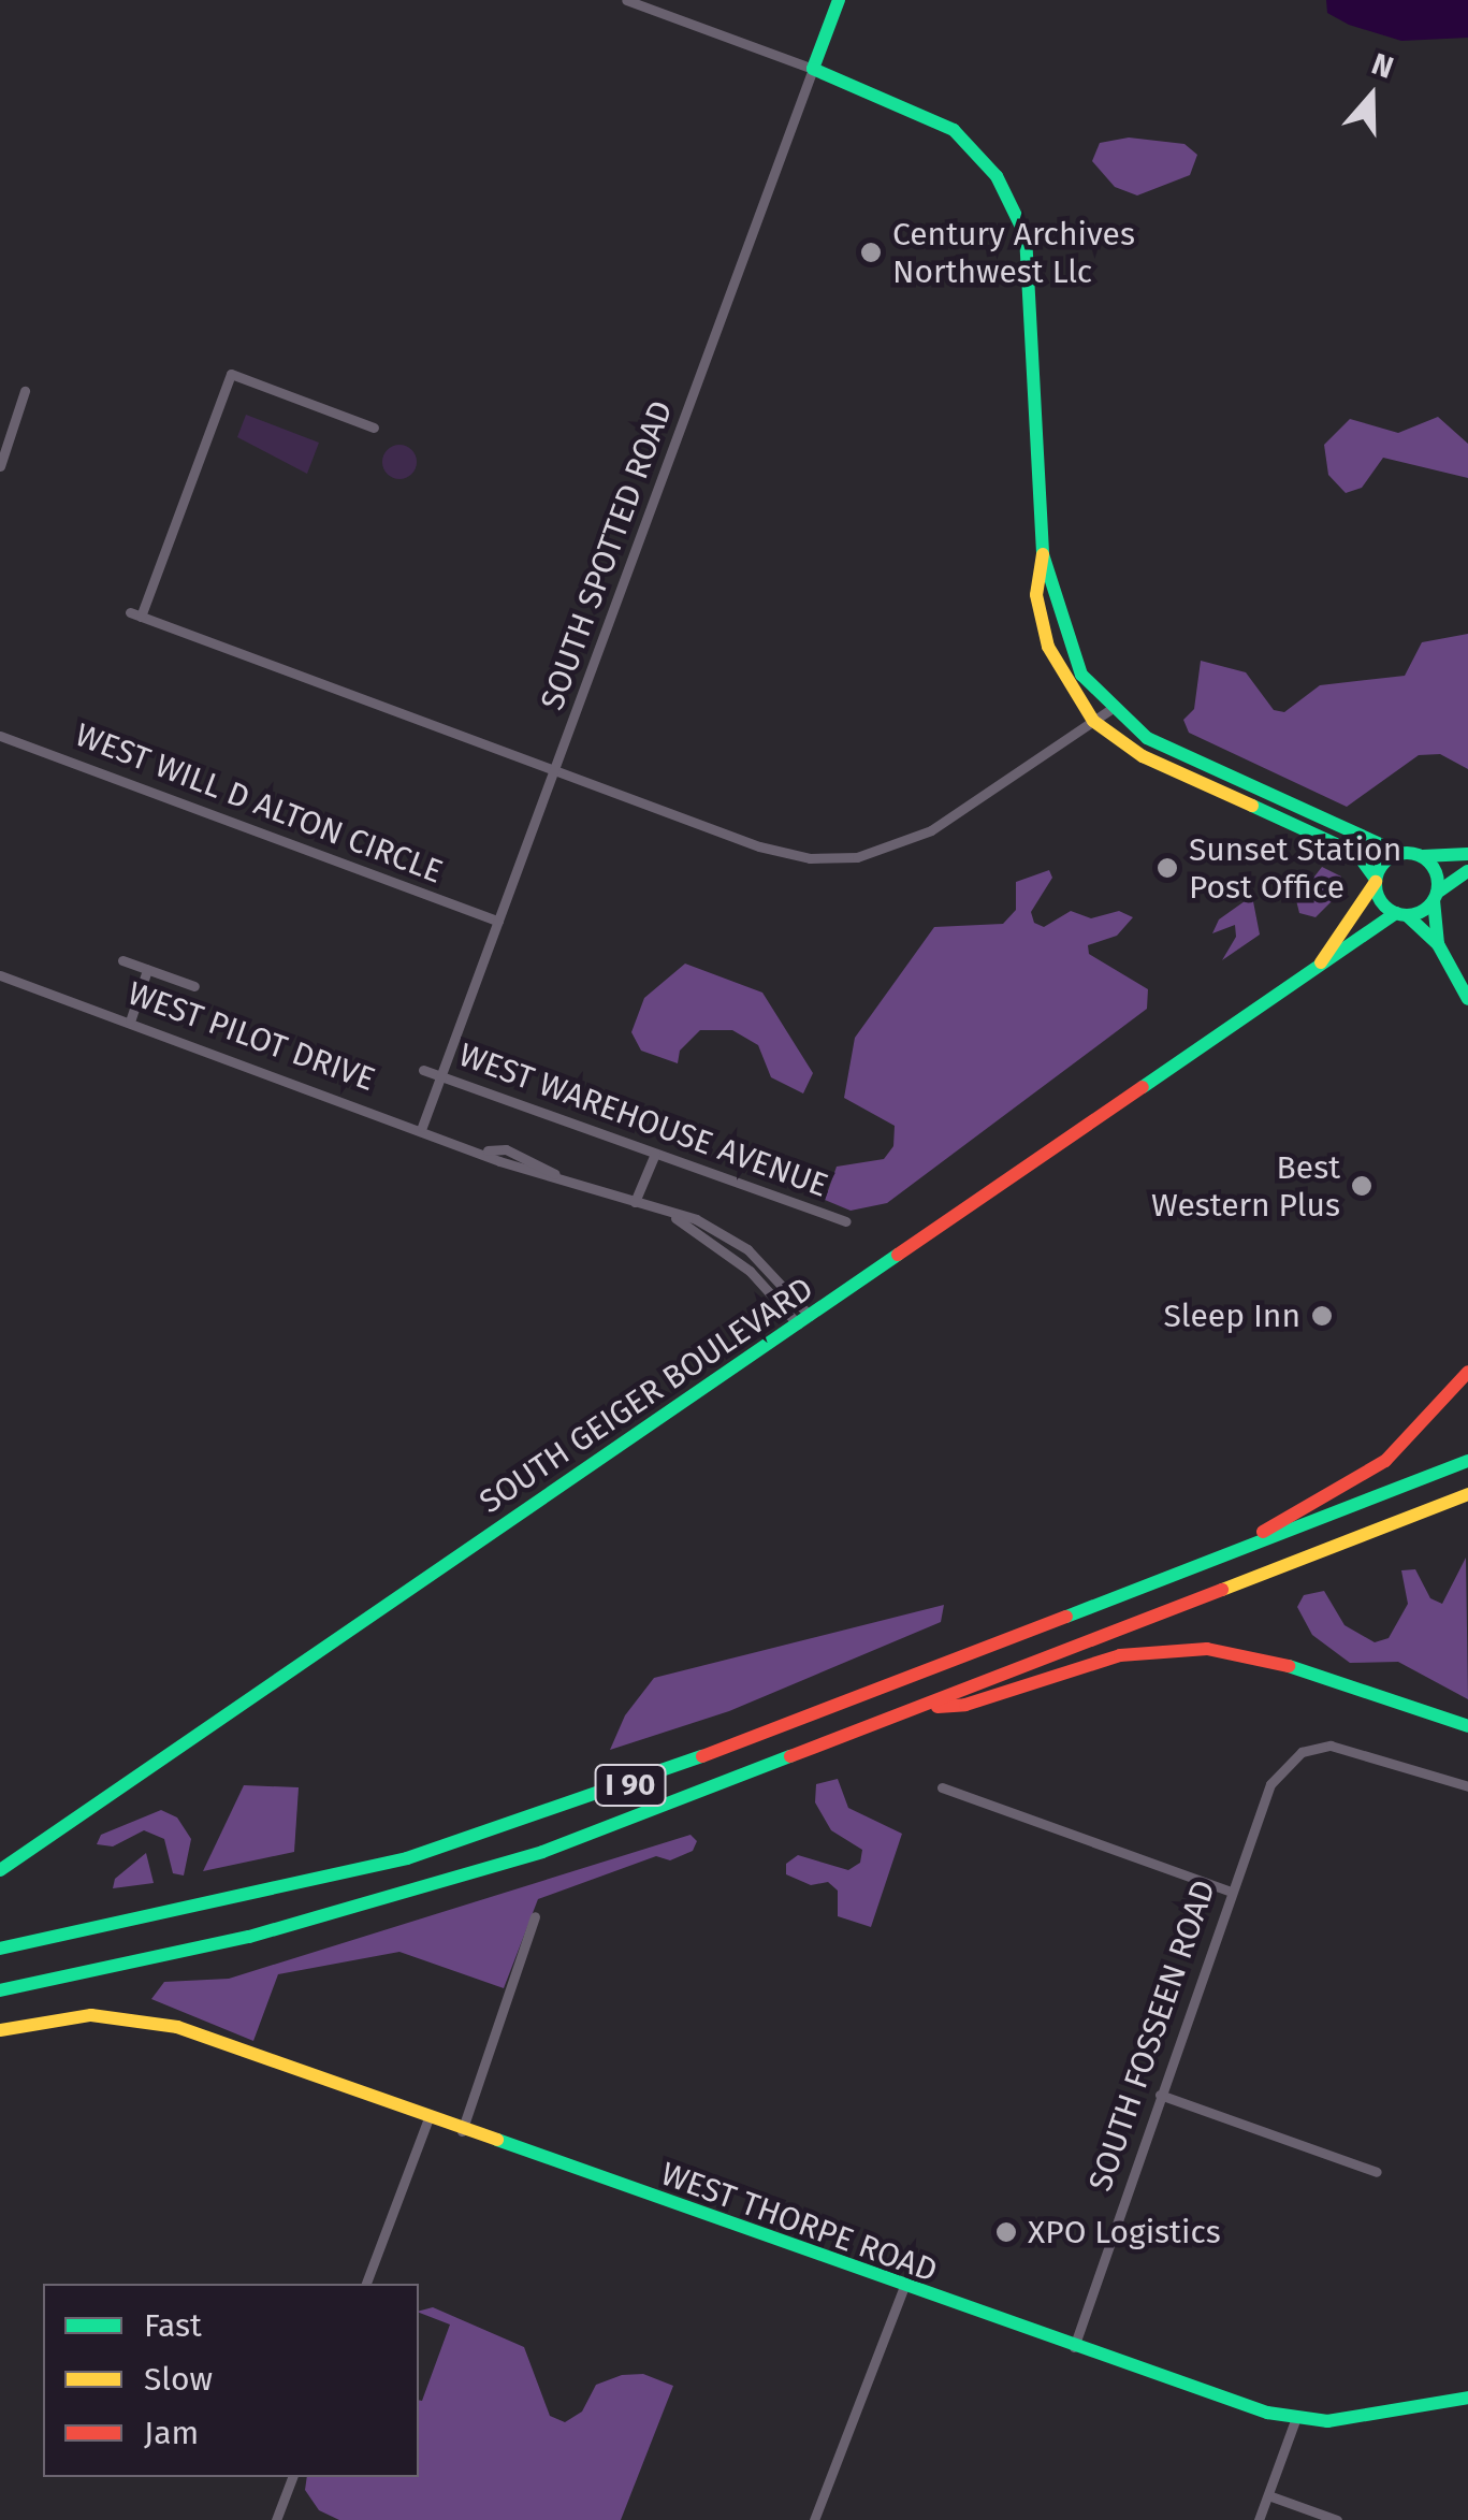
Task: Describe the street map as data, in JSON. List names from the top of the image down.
{
  "streets": {
    "main road": [
      "SOUTH SPOTTED ROAD",
      "SOUTH GEIGER BOULEVARD",
      "I 90",
      "WEST THORPE ROAD"
    ],
    "street": [
      "WEST WILL D ALTON CIRCLE",
      "WEST PILOT DRIVE",
      "WEST WAREHOUSE AVENUE",
      "SOUTH FOSSEEN ROAD"
    ]
  },
  "crossings": [
    ["SOUTH SPOTTED ROAD", "WEST WILL D ALTON CIRCLE"],
    ["SOUTH SPOTTED ROAD", "WEST PILOT DRIVE"],
    ["SOUTH SPOTTED ROAD", "WEST WAREHOUSE AVENUE"],
    ["WEST PILOT DRIVE", "SOUTH GEIGER BOULEVARD"],
    ["SOUTH FOSSEEN ROAD", "WEST THORPE ROAD"]
  ],
  "places": [
    "Century Archives Northwest Llc",
    "Sunset Station Post Office",
    "Best Western Plus",
    "Sleep Inn",
    "XPO Logistics"
  ],
  "legend": ["Fast", "Slow", "Jam"],
  "north": "top"
}
